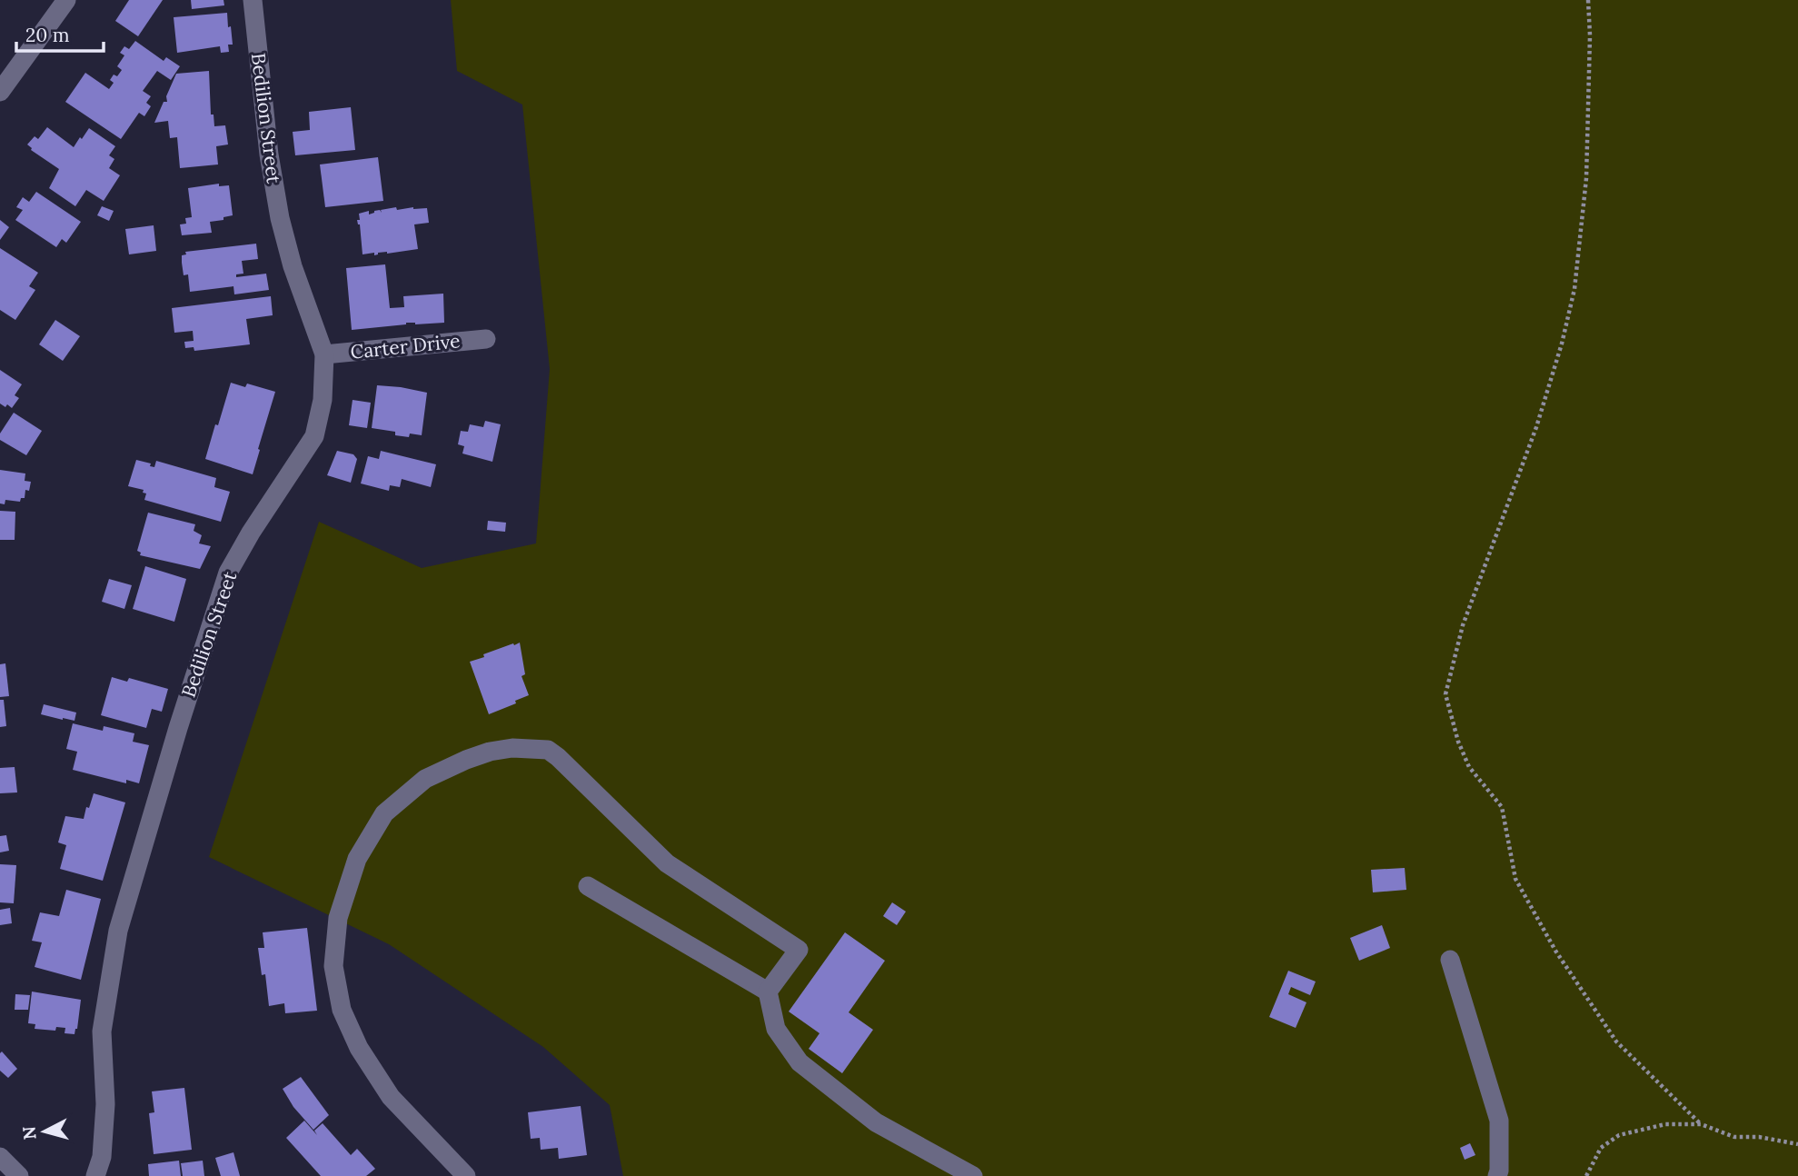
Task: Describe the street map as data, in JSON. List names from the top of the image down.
{
  "streets": {
    "street": ["Bedilion Street", "Carter Drive"]
  },
  "crossings": [
    ["Bedilion Street", "Carter Drive"]
  ],
  "scale_bar": "20 m",
  "north": "left"
}
